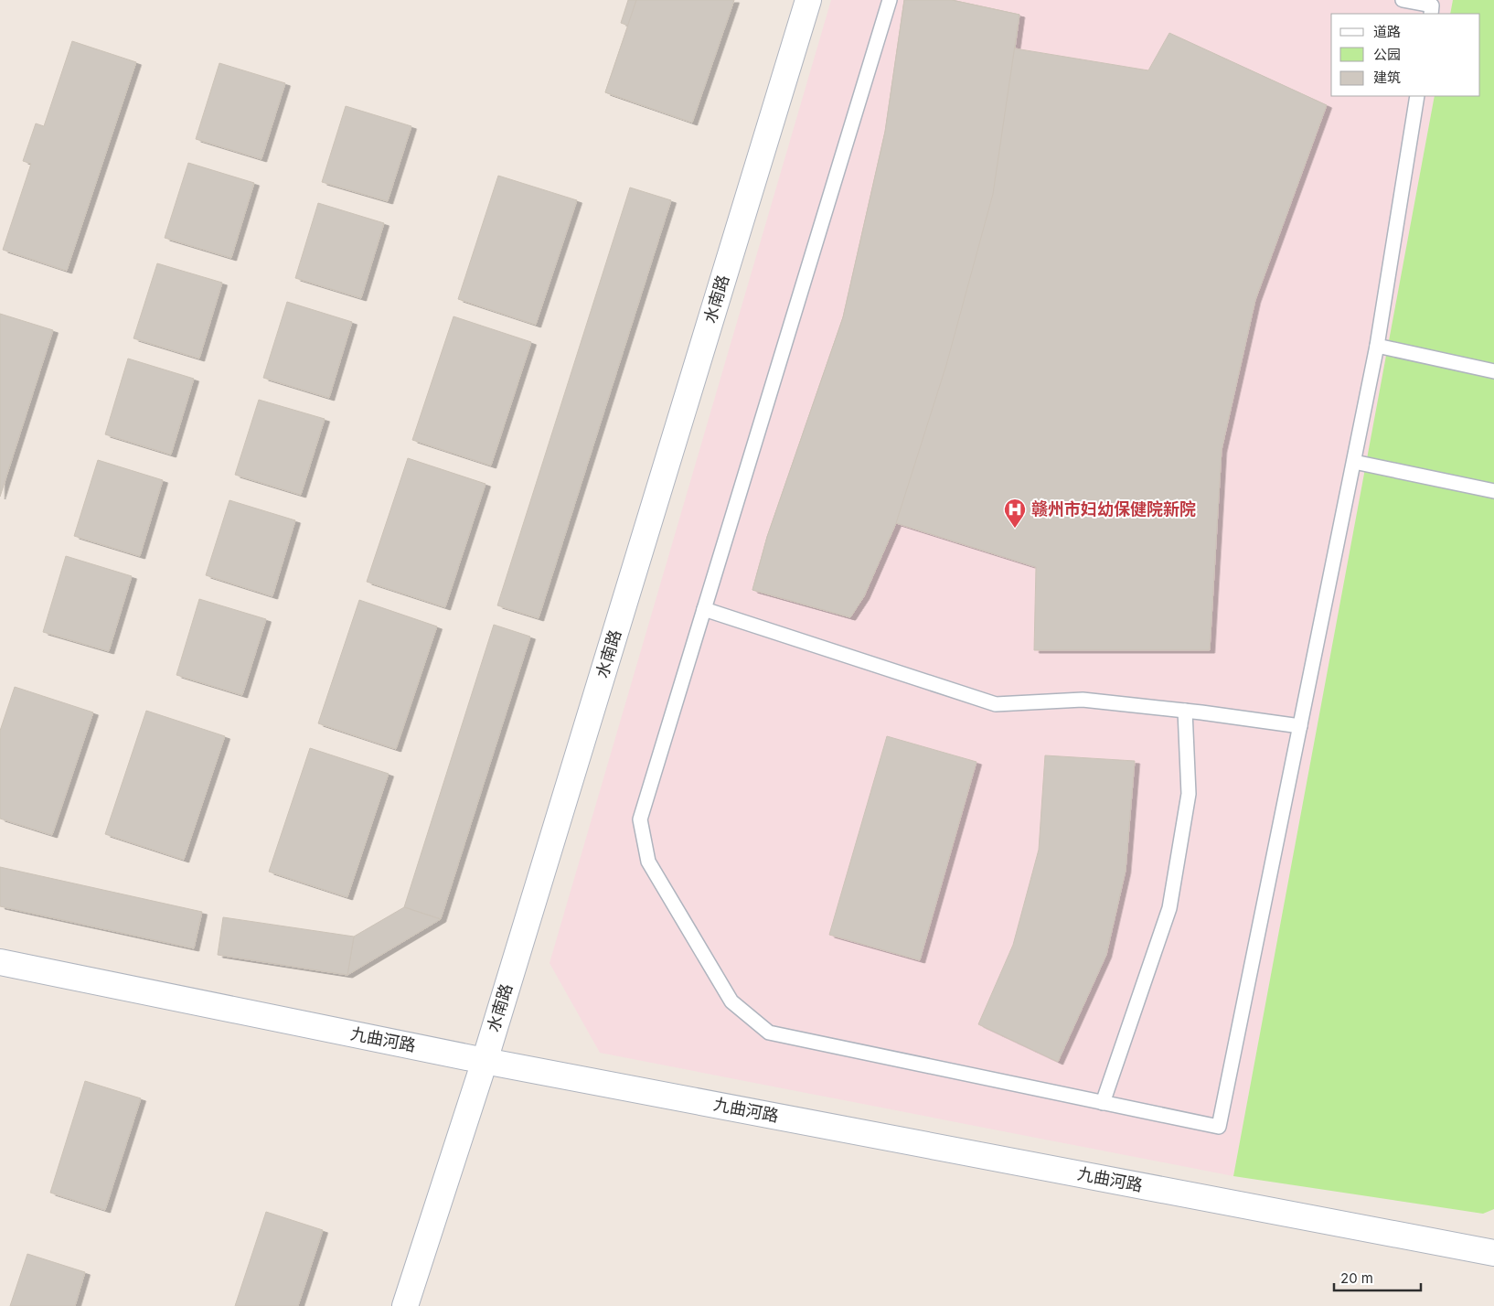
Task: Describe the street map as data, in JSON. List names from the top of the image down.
{
  "streets": {
    "street": ["水南路", "九曲河路"]
  },
  "crossings": [
    ["水南路", "九曲河路"]
  ],
  "places": {
    "hospital": ["赣州市妇幼保健院新院"]
  },
  "legend": ["道路", "公园", "建筑"],
  "scale_bar": "20 m"
}
